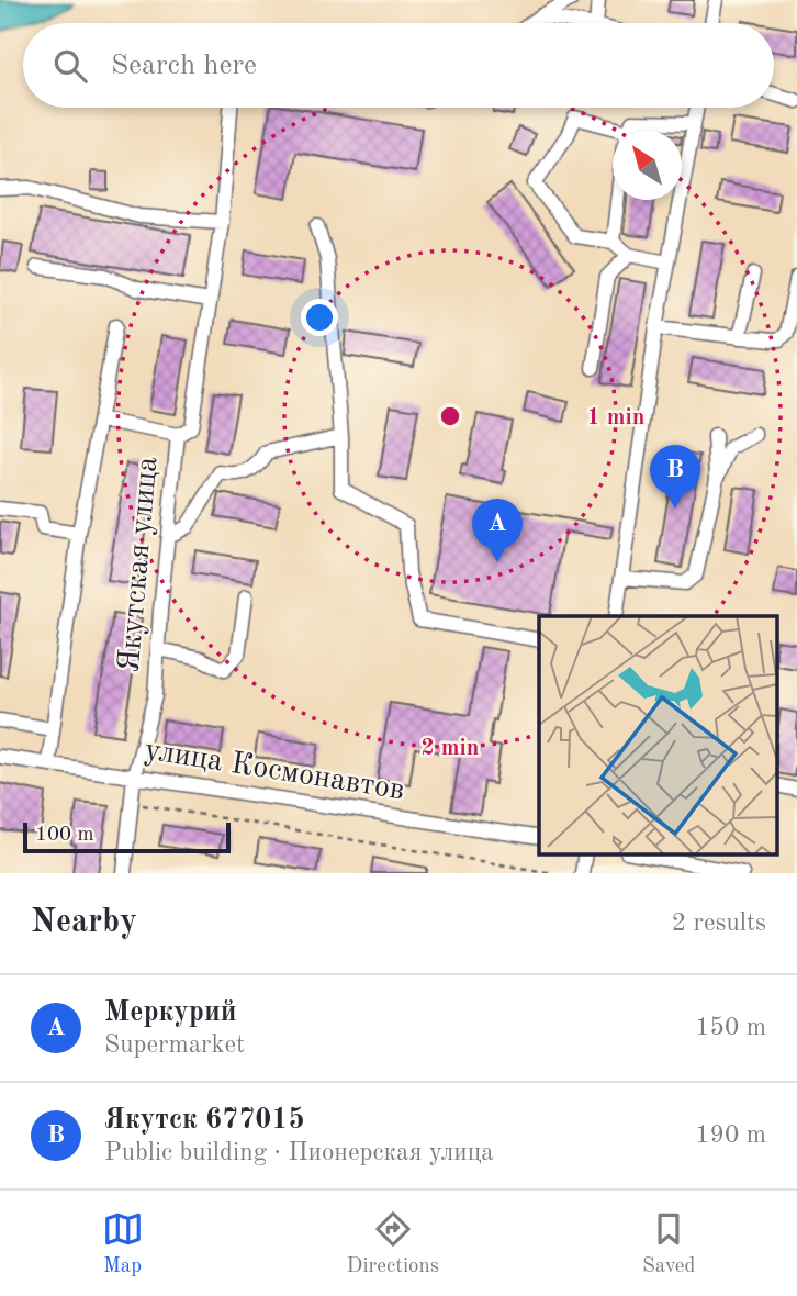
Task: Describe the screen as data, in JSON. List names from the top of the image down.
{
  "streets": {
    "street": ["Якутская улица", "улица Космонавтов"]
  },
  "crossings": [
    ["Якутская улица", "улица Космонавтов"]
  ],
  "scale_bar": "100 m",
  "north": "top left",
  "page": {
    "search": "Search here",
    "pins": ["B", "A"],
    "scale": "100 m",
    "heading": ["Nearby", "2 results"],
    "list": [
      {
        "mark": "A",
        "name": "Меркурий",
        "note": "Supermarket",
        "value": "150 m"
      },
      {
        "mark": "B",
        "name": "Якутск 677015",
        "note": "Public building · Пионерская улица",
        "value": "190 m"
      }
    ],
    "nav": ["Map", "Directions", "Saved"]
  },
  "rings": ["1 min", "2 min"]
}
